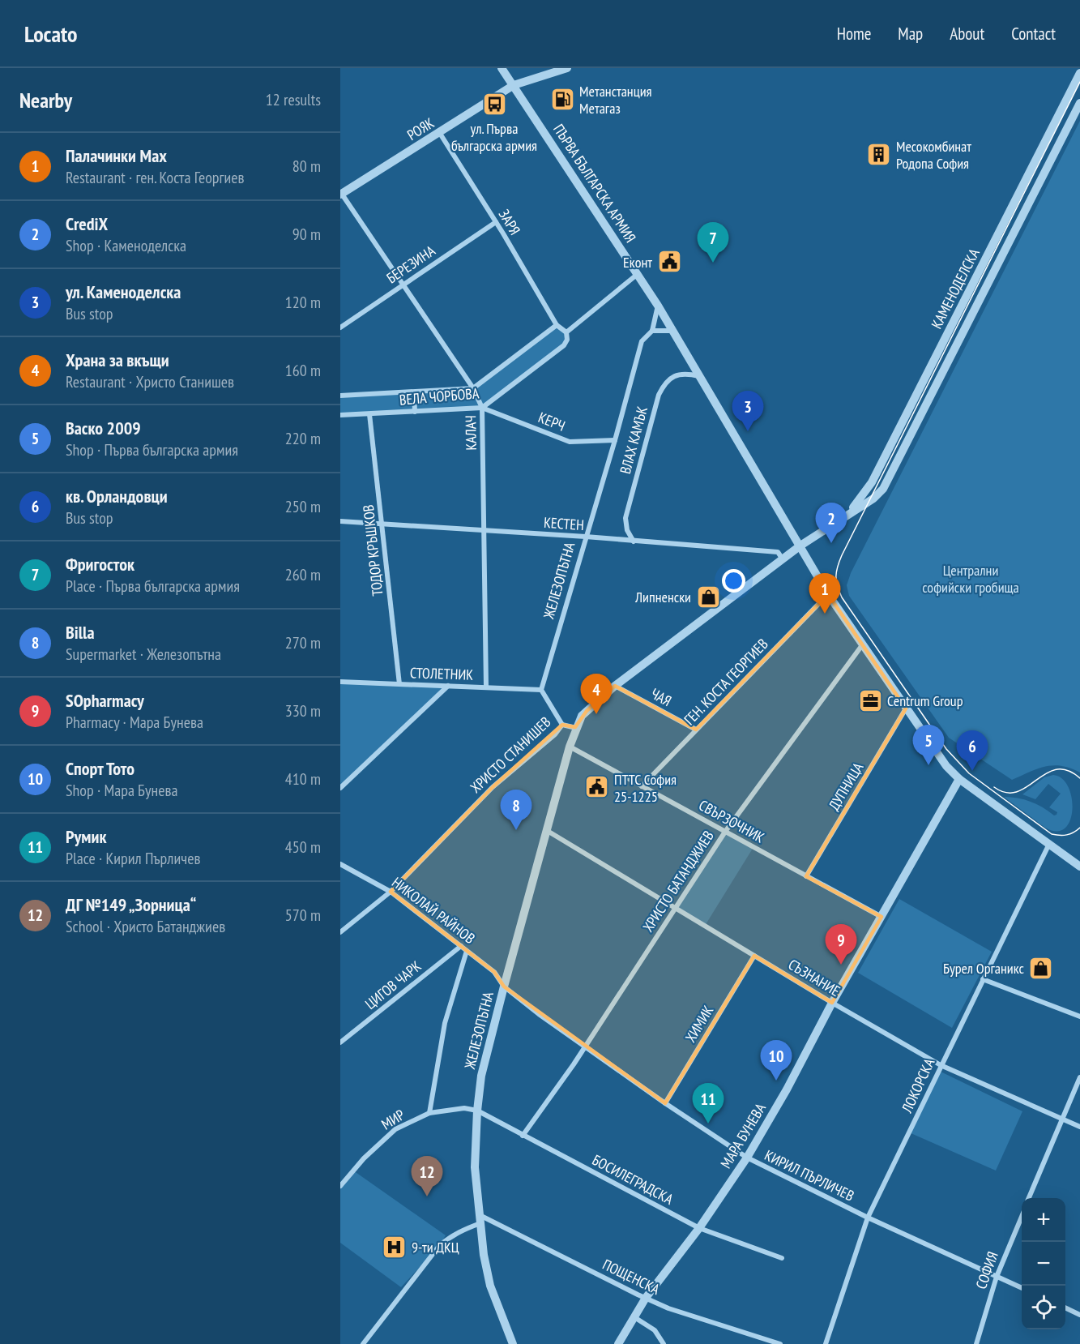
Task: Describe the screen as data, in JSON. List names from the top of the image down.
{
  "streets": {
    "street": [
      "РОЯК",
      "ПЪРВА БЪЛГАРСКА АРМИЯ",
      "ЗАРЯ",
      "БЕРЕЗИНА",
      "КАМЕНОДЕЛСКА",
      "ВЕЛА ЧОРБОВА",
      "КЕРЧ",
      "КАЛАЧ",
      "ВЛАХ КАМЪК",
      "КЕСТЕН",
      "ТОДОР КРЪШКОВ",
      "ЖЕЛЕЗОПЪТНА",
      "СТОЛЕТНИК",
      "ГЕН. КОСТА ГЕОРГИЕВ",
      "ЧАЯ",
      "ХРИСТО СТАНИШЕВ",
      "ДУПНИЦА",
      "СВЪРЗОЧНИК",
      "ХРИСТО БАТАНДЖИЕВ",
      "НИКОЛАЙ РАЙНОВ",
      "СЪЗНАНИЕ",
      "ЦИГОВ ЧАРК",
      "ХИМИК",
      "ЛОКОРСКА",
      "МИР",
      "МАРА БУНЕВА",
      "КИРИЛ ПЪРЛИЧЕВ",
      "БОСИЛЕГРАДСКА",
      "СОФИЯ",
      "ПОЩЕНСКА"
    ]
  },
  "crossings": [
    ["РОЯК", "ПЪРВА БЪЛГАРСКА АРМИЯ"],
    ["РОЯК", "ЗАРЯ"],
    ["РОЯК", "КАЛАЧ"],
    ["ПЪРВА БЪЛГАРСКА АРМИЯ", "КАМЕНОДЕЛСКА"],
    ["ПЪРВА БЪЛГАРСКА АРМИЯ", "ВЕЛА ЧОРБОВА"],
    ["ПЪРВА БЪЛГАРСКА АРМИЯ", "ВЛАХ КАМЪК"],
    ["ПЪРВА БЪЛГАРСКА АРМИЯ", "ГЕН. КОСТА ГЕОРГИЕВ"],
    ["ПЪРВА БЪЛГАРСКА АРМИЯ", "ДУПНИЦА"],
    ["ПЪРВА БЪЛГАРСКА АРМИЯ", "ХРИСТО БАТАНДЖИЕВ"],
    ["ПЪРВА БЪЛГАРСКА АРМИЯ", "ЛОКОРСКА"],
    ["ПЪРВА БЪЛГАРСКА АРМИЯ", "МАРА БУНЕВА"],
    ["ЗАРЯ", "БЕРЕЗИНА"],
    ["ЗАРЯ", "ВЕЛА ЧОРБОВА"],
    ["БЕРЕЗИНА", "КАЛАЧ"],
    ["ВЕЛА ЧОРБОВА", "КЕРЧ"],
    ["ВЕЛА ЧОРБОВА", "КАЛАЧ"],
    ["ВЕЛА ЧОРБОВА", "ТОДОР КРЪШКОВ"],
    ["КЕРЧ", "КАЛАЧ"],
    ["КЕРЧ", "ВЛАХ КАМЪК"],
    ["КЕРЧ", "ЖЕЛЕЗОПЪТНА"],
    ["КАЛАЧ", "КЕСТЕН"],
    ["КАЛАЧ", "СТОЛЕТНИК"],
    ["ВЛАХ КАМЪК", "КЕСТЕН"],
    ["ВЛАХ КАМЪК", "ЖЕЛЕЗОПЪТНА"],
    ["КЕСТЕН", "ТОДОР КРЪШКОВ"],
    ["КЕСТЕН", "ЖЕЛЕЗОПЪТНА"],
    ["ТОДОР КРЪШКОВ", "СТОЛЕТНИК"],
    ["ЖЕЛЕЗОПЪТНА", "СТОЛЕТНИК"],
    ["ЖЕЛЕЗОПЪТНА", "ХРИСТО СТАНИШЕВ"],
    ["ЖЕЛЕЗОПЪТНА", "СВЪРЗОЧНИК"],
    ["ЖЕЛЕЗОПЪТНА", "НИКОЛАЙ РАЙНОВ"],
    ["ЖЕЛЕЗОПЪТНА", "СЪЗНАНИЕ"],
    ["ЖЕЛЕЗОПЪТНА", "МИР"],
    ["ЖЕЛЕЗОПЪТНА", "КИРИЛ ПЪРЛИЧЕВ"],
    ["ЖЕЛЕЗОПЪТНА", "БОСИЛЕГРАДСКА"],
    ["ЖЕЛЕЗОПЪТНА", "ПОЩЕНСКА"],
    ["ГЕН. КОСТА ГЕОРГИЕВ", "ЧАЯ"],
    ["ГЕН. КОСТА ГЕОРГИЕВ", "СВЪРЗОЧНИК"],
    ["ХРИСТО СТАНИШЕВ", "НИКОЛАЙ РАЙНОВ"],
    ["ДУПНИЦА", "СВЪРЗОЧНИК"],
    ["СВЪРЗОЧНИК", "ХРИСТО БАТАНДЖИЕВ"],
    ["СВЪРЗОЧНИК", "МАРА БУНЕВА"],
    ["ХРИСТО БАТАНДЖИЕВ", "СЪЗНАНИЕ"],
    ["ХРИСТО БАТАНДЖИЕВ", "КИРИЛ ПЪРЛИЧЕВ"],
    ["ХРИСТО БАТАНДЖИЕВ", "БОСИЛЕГРАДСКА"],
    ["НИКОЛАЙ РАЙНОВ", "ЦИГОВ ЧАРК"],
    ["НИКОЛАЙ РАЙНОВ", "КИРИЛ ПЪРЛИЧЕВ"],
    ["СЪЗНАНИЕ", "ХИМИК"],
    ["СЪЗНАНИЕ", "ЛОКОРСКА"],
    ["СЪЗНАНИЕ", "МАРА БУНЕВА"],
    ["ХИМИК", "КИРИЛ ПЪРЛИЧЕВ"],
    ["ЛОКОРСКА", "КИРИЛ ПЪРЛИЧЕВ"],
    ["МИР", "БОСИЛЕГРАДСКА"],
    ["МАРА БУНЕВА", "КИРИЛ ПЪРЛИЧЕВ"],
    ["МАРА БУНЕВА", "БОСИЛЕГРАДСКА"],
    ["МАРА БУНЕВА", "ПОЩЕНСКА"],
    ["КИРИЛ ПЪРЛИЧЕВ", "СОФИЯ"]
  ],
  "parks": ["Централни софийски гробища"],
  "places": {
    "fuel station": ["Метанстанция Метагаз"],
    "bus stop": ["ул. Първа българска армия"],
    "building": ["Месокомбинат Родопа София"],
    "public building": ["Еконт", "ПТТС София 25-1225"],
    "shop": ["Липненски", "Бурел Органикс"],
    "office": ["Centrum Group"],
    "hospital": ["9-ти ДКЦ"]
  },
  "page": {
    "header": "Locato",
    "nav": [
      "Home",
      "Map",
      "About",
      "Contact"
    ],
    "heading": ["Nearby", "12 results"],
    "list": [
      {
        "mark": "1",
        "name": "Палачинки Max",
        "note": "Restaurant · ген. Коста Георгиев",
        "value": "80 m"
      },
      {
        "mark": "2",
        "name": "CrediX",
        "note": "Shop · Каменоделска",
        "value": "90 m"
      },
      {
        "mark": "3",
        "name": "ул. Каменоделска",
        "note": "Bus stop",
        "value": "120 m"
      },
      {
        "mark": "4",
        "name": "Храна за вкъщи",
        "note": "Restaurant · Христо Станишев",
        "value": "160 m"
      },
      {
        "mark": "5",
        "name": "Васко 2009",
        "note": "Shop · Първа българска армия",
        "value": "220 m"
      },
      {
        "mark": "6",
        "name": "кв. Орландовци",
        "note": "Bus stop",
        "value": "250 m"
      },
      {
        "mark": "7",
        "name": "Фригосток",
        "note": "Place · Първа българска армия",
        "value": "260 m"
      },
      {
        "mark": "8",
        "name": "Billa",
        "note": "Supermarket · Железопътна",
        "value": "270 m"
      },
      {
        "mark": "9",
        "name": "SOpharmacy",
        "note": "Pharmacy · Мара Бунева",
        "value": "330 m"
      },
      {
        "mark": "10",
        "name": "Спорт Тото",
        "note": "Shop · Мара Бунева",
        "value": "410 m"
      },
      {
        "mark": "11",
        "name": "Румик",
        "note": "Place · Кирил Пърличев",
        "value": "450 m"
      },
      {
        "mark": "12",
        "name": "ДГ №149 „Зорница“",
        "note": "School · Христо Батанджиев",
        "value": "570 m"
      }
    ],
    "pins": [
      "7",
      "3",
      "2",
      "1",
      "4",
      "5",
      "6",
      "8",
      "9",
      "10",
      "11",
      "12"
    ],
    "map_buttons": ["+", "−"]
  }
}
